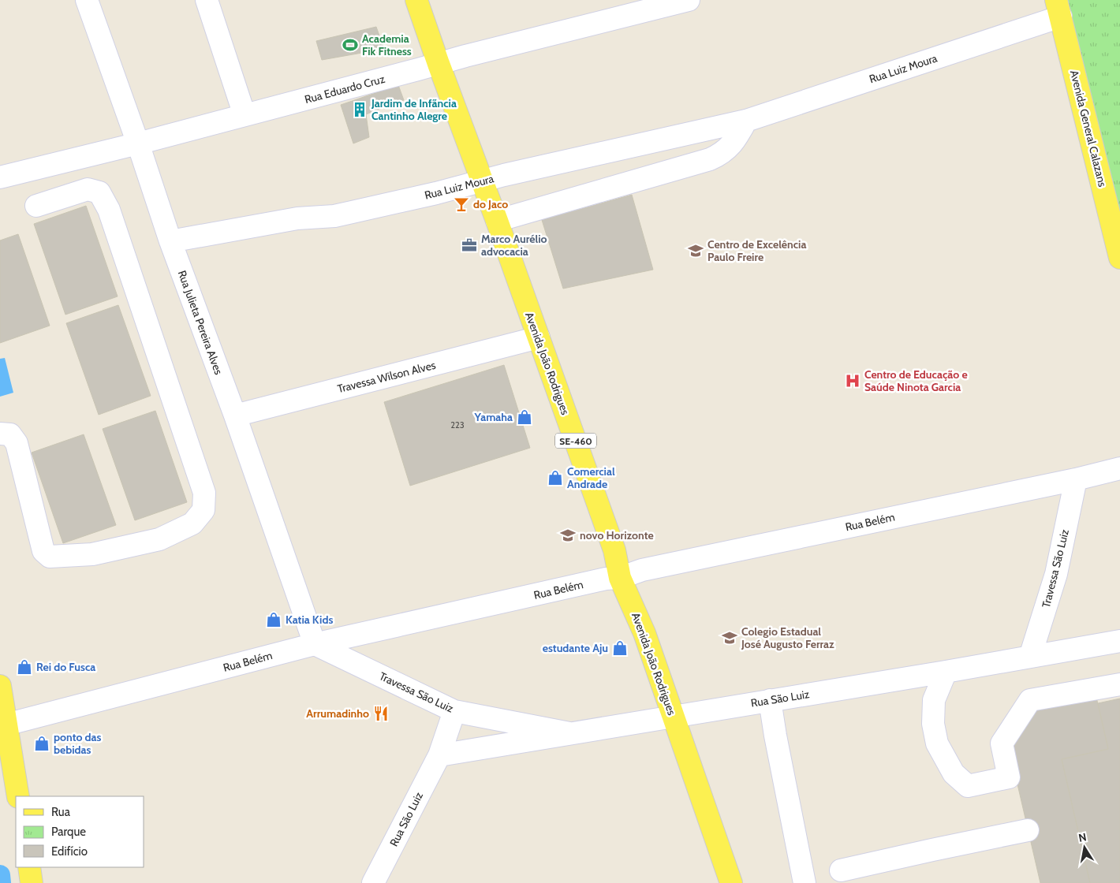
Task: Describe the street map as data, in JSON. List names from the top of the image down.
{
  "streets": {
    "main road": ["Avenida General Calazans", "Avenida João Rodrigues", "SE-460"],
    "street": [
      "Rua Luiz Moura",
      "Rua Eduardo Cruz",
      "Rua Julieta Pereira Alves",
      "Travessa Wilson Alves",
      "Rua Belém",
      "Travessa São Luiz",
      "Rua São Luiz"
    ]
  },
  "crossings": [
    ["Rua Luiz Moura", "Avenida General Calazans"],
    ["Rua Luiz Moura", "Rua Julieta Pereira Alves"],
    ["Rua Luiz Moura", "Avenida João Rodrigues"],
    ["Rua Eduardo Cruz", "Rua Julieta Pereira Alves"],
    ["Rua Eduardo Cruz", "Avenida João Rodrigues"],
    ["Rua Julieta Pereira Alves", "Travessa Wilson Alves"],
    ["Rua Julieta Pereira Alves", "Rua Belém"],
    ["Rua Julieta Pereira Alves", "Travessa São Luiz"],
    ["Avenida João Rodrigues", "Travessa Wilson Alves"],
    ["Avenida João Rodrigues", "Rua Belém"],
    ["Avenida João Rodrigues", "Rua São Luiz"],
    ["Rua Belém", "Travessa São Luiz"],
    ["Travessa São Luiz", "Rua São Luiz"]
  ],
  "places": {
    "sports": ["Academia Fik Fitness"],
    "building": ["Jardim de Infãncia Cantinho Alegre"],
    "bar": ["do Jaco"],
    "office": ["Marco Aurélio advocacia"],
    "school or university": ["Centro de Excelência Paulo Freire", "novo Horizonte", "Colegio Estadual José Augusto Ferraz"],
    "hospital": ["Centro de Educação e Saúde Ninota Garcia"],
    "shop": [
      "Yamaha",
      "Comercial Andrade",
      "Katia Kids",
      "estudante Aju",
      "Rei do Fusca",
      "ponto das bebidas"
    ],
    "restaurant": ["Arrumadinho"]
  },
  "house_numbers": ["223"],
  "legend": ["Rua", "Parque", "Edifício"],
  "north": "top"
}
